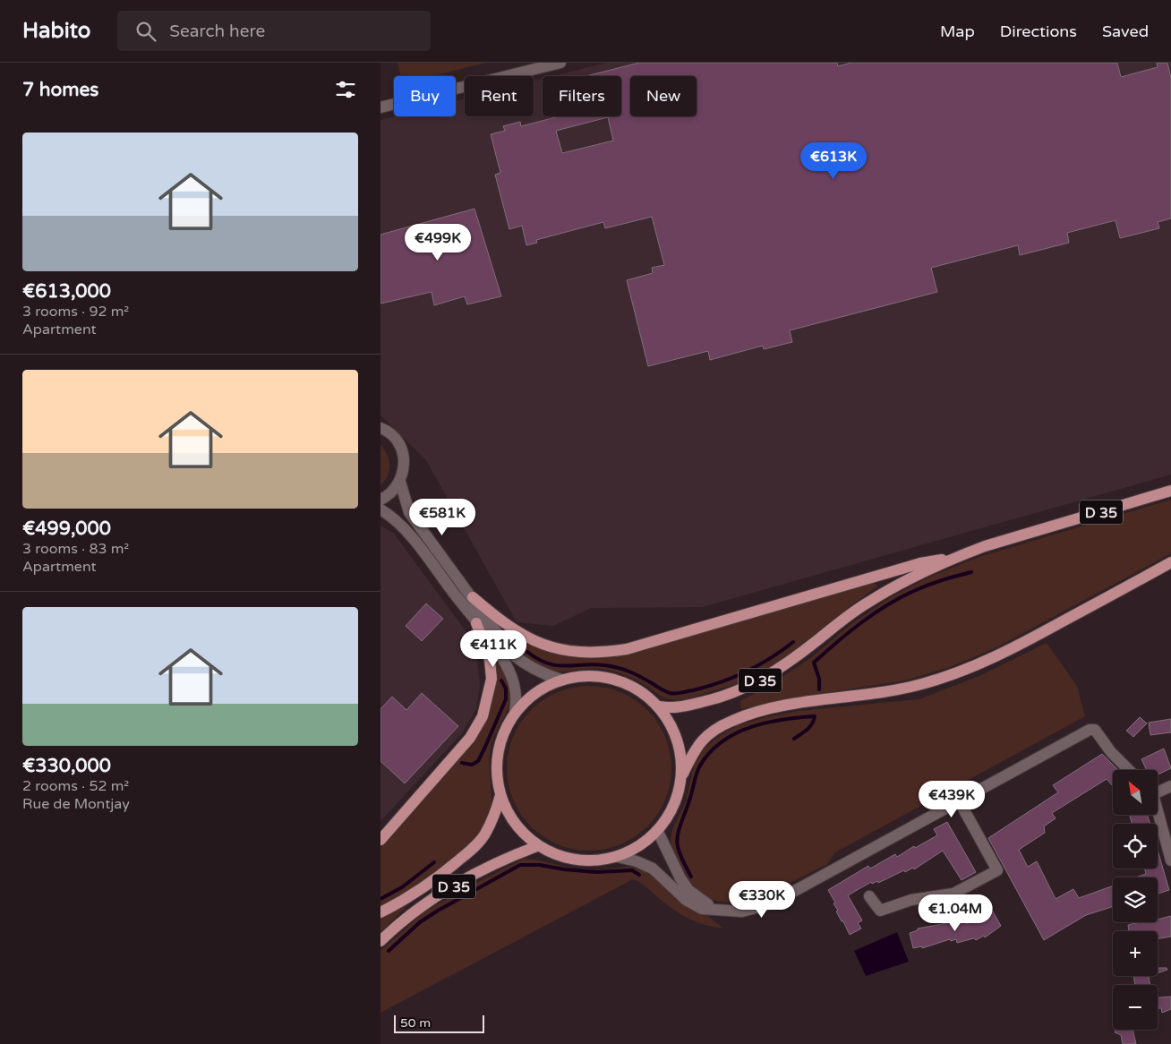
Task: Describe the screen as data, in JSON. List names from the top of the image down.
{
  "streets": {
    "main road": ["D 35"]
  },
  "scale_bar": "50 m",
  "north": "top left",
  "page": {
    "header": "Habito",
    "search": "Search here",
    "nav": ["Map", "Directions", "Saved"],
    "heading": "7 homes",
    "chip": [
      "Buy",
      "Rent",
      "Filters",
      "New"
    ],
    "list": [
      {
        "name": "€613,000",
        "note": "3 rooms · 92 m² · Apartment"
      },
      {
        "name": "€499,000",
        "note": "3 rooms · 83 m² · Apartment"
      },
      {
        "name": "€330,000",
        "note": "2 rooms · 52 m² · Rue de Montjay"
      }
    ],
    "price": [
      "€613K",
      "€499K",
      "€581K",
      "€411K",
      "€439K",
      "€330K",
      "€1.04M"
    ],
    "map_buttons": ["+", "−"],
    "scale": "50 m"
  }
}
